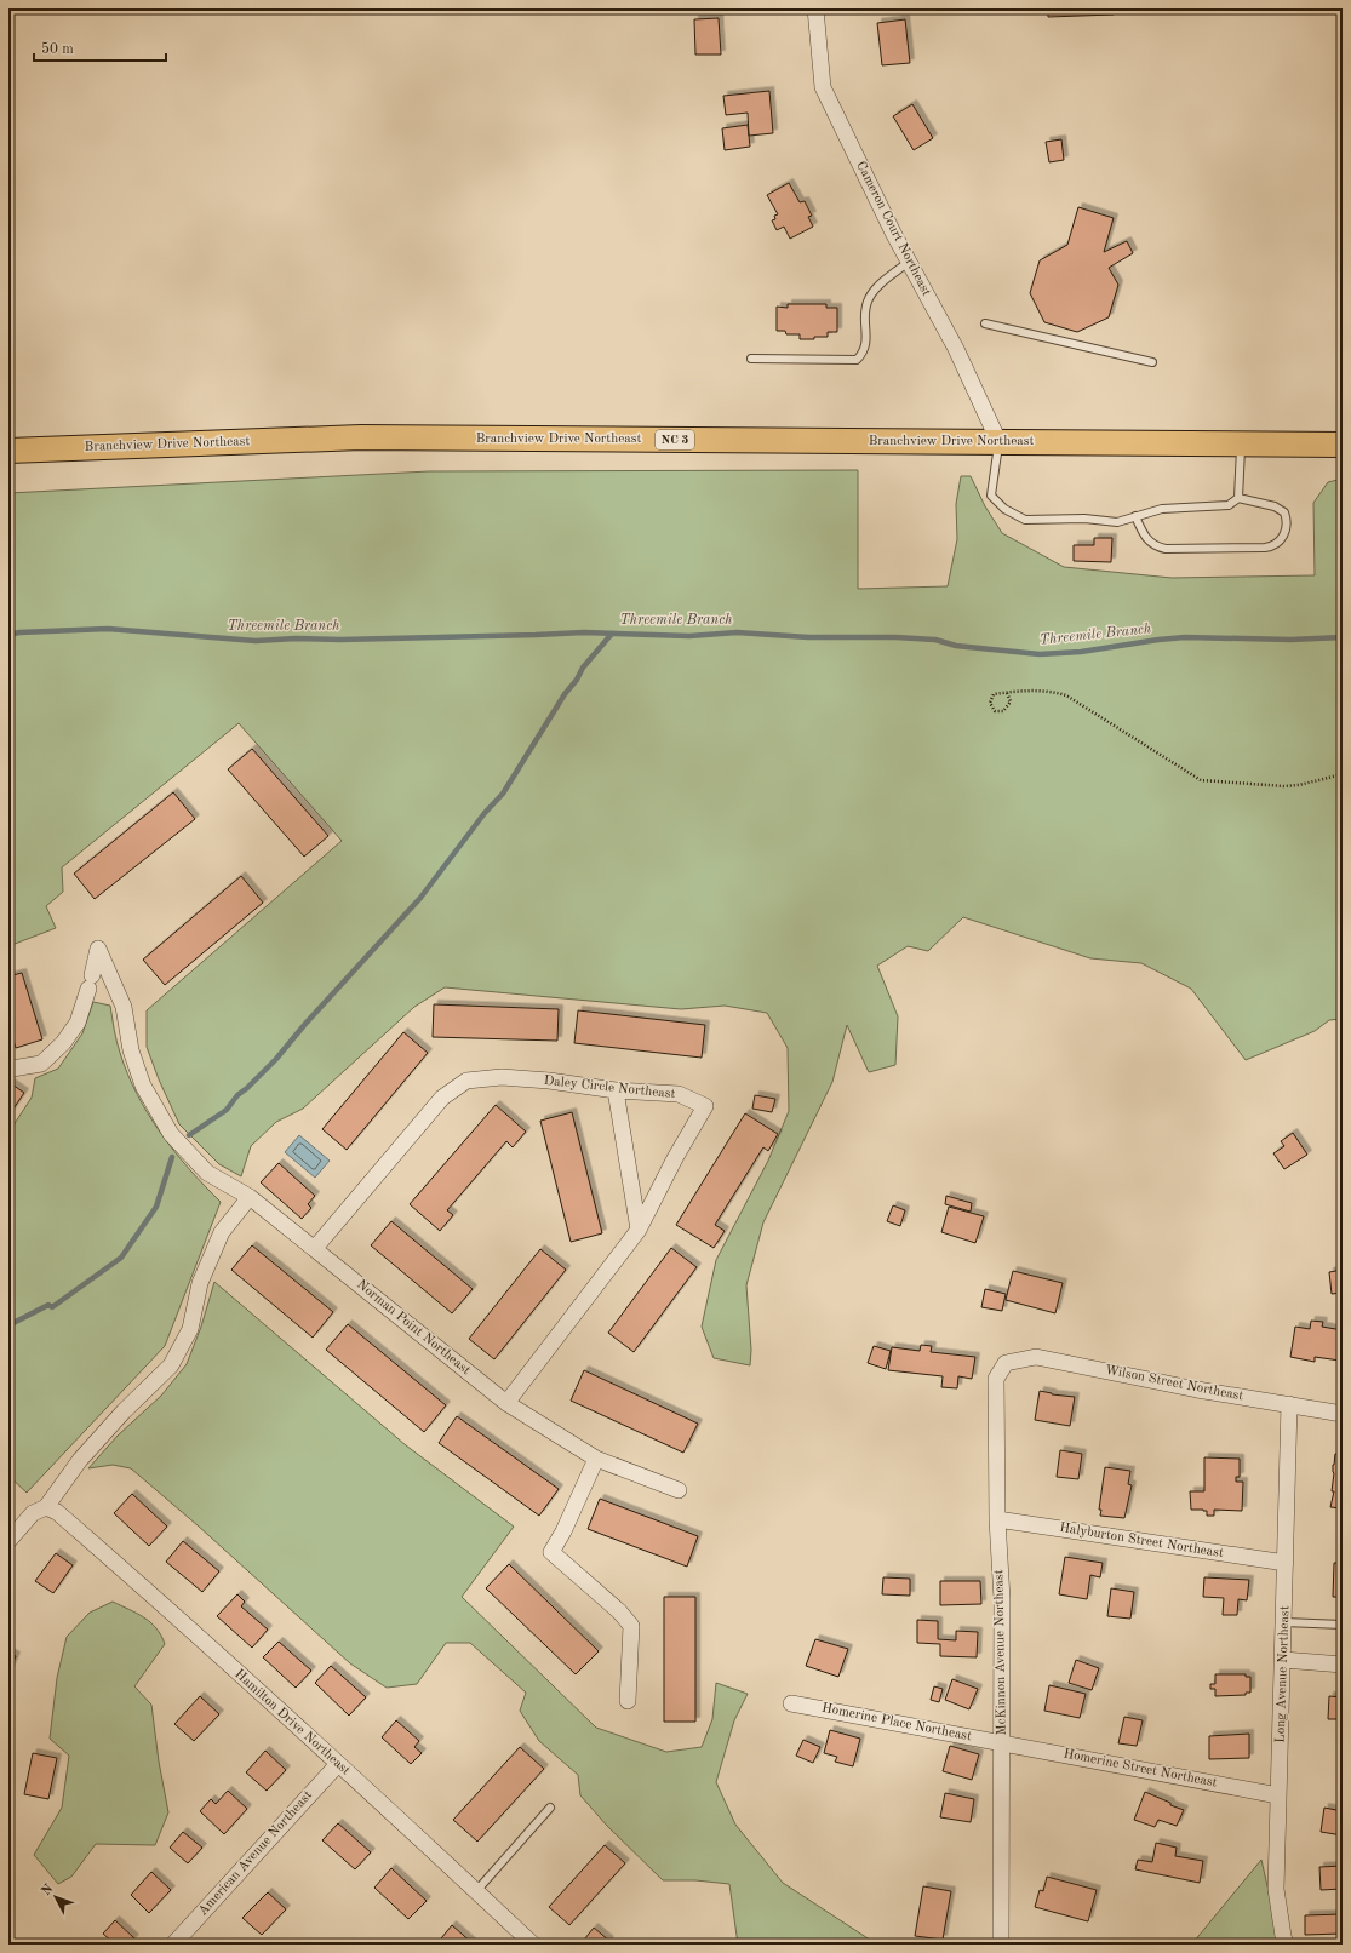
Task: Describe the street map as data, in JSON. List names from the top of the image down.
{
  "streets": {
    "main road": ["Branchview Drive Northeast", "NC 3"],
    "street": [
      "Cameron Court Northeast",
      "Daley Circle Northeast",
      "Norman Point Northeast",
      "Wilson Street Northeast",
      "Halyburton Street Northeast",
      "McKinnon Avenue Northeast",
      "Long Avenue Northeast",
      "Hamilton Drive Northeast",
      "Homerine Place Northeast",
      "Homerine Street Northeast",
      "American Avenue Northeast"
    ]
  },
  "crossings": [
    ["Cameron Court Northeast", "Branchview Drive Northeast"],
    ["Daley Circle Northeast", "Norman Point Northeast"],
    ["Wilson Street Northeast", "McKinnon Avenue Northeast"],
    ["Wilson Street Northeast", "Long Avenue Northeast"],
    ["Halyburton Street Northeast", "McKinnon Avenue Northeast"],
    ["Halyburton Street Northeast", "Long Avenue Northeast"],
    ["McKinnon Avenue Northeast", "Homerine Place Northeast"],
    ["McKinnon Avenue Northeast", "Homerine Street Northeast"],
    ["Long Avenue Northeast", "Homerine Street Northeast"],
    ["Hamilton Drive Northeast", "American Avenue Northeast"],
    ["Homerine Place Northeast", "Homerine Street Northeast"]
  ],
  "water": ["Threemile Branch"],
  "scale_bar": "50 m",
  "north": "top left"
}
